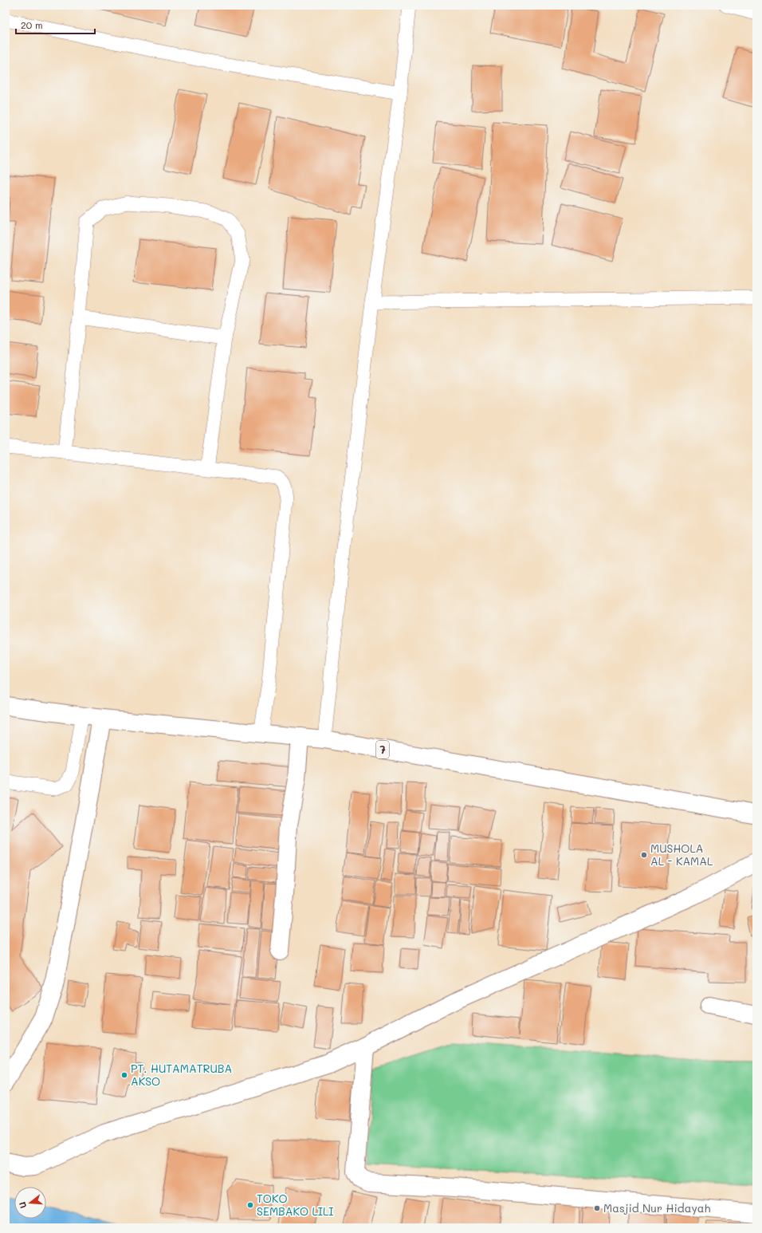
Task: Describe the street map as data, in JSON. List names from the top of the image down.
{
  "streets": {
    "main road": ["7"]
  },
  "places": [
    "MUSHOLA AL - KAMAL",
    "PT. HUTAMATRUBA AKSO",
    "TOKO SEMBAKO LILI",
    "Masjid Nur Hidayah"
  ],
  "scale_bar": "20 m",
  "north": "left"
}
